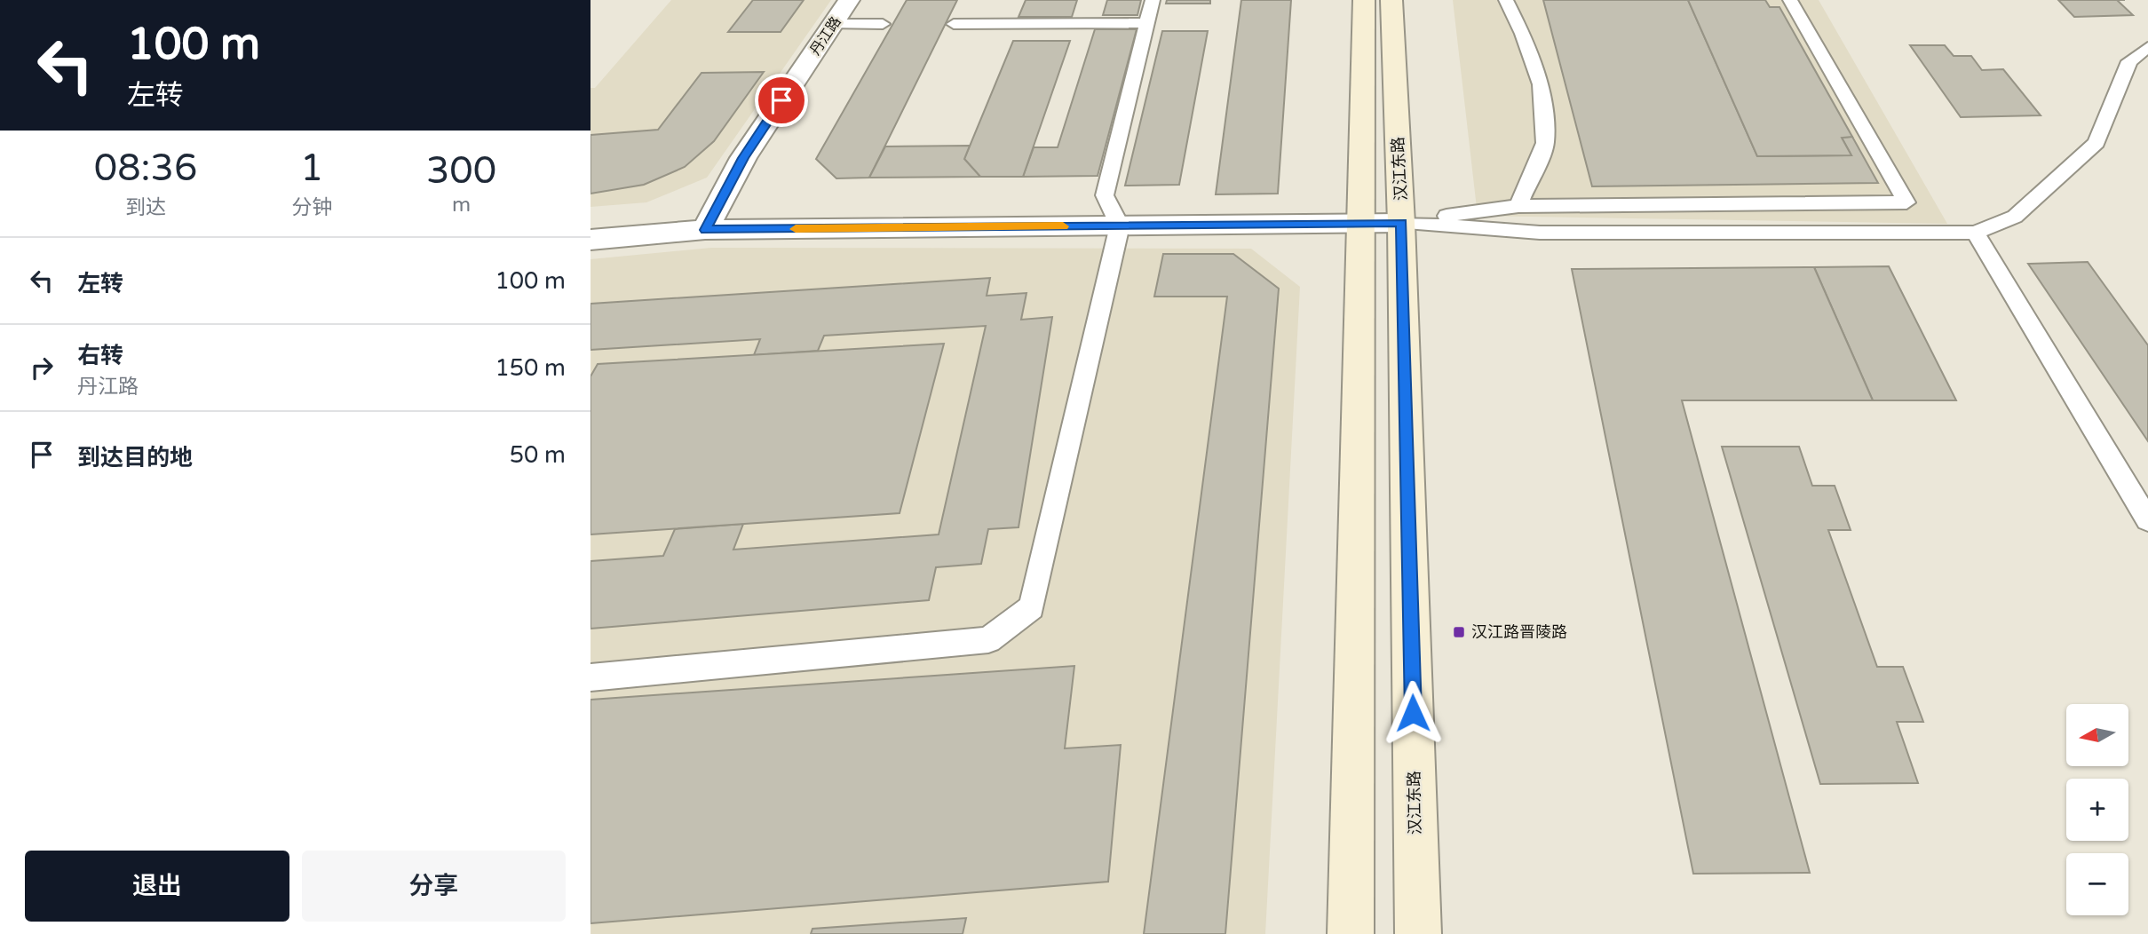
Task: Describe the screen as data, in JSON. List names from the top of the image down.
{
  "streets": {
    "street": ["丹江路", "汉江东路"]
  },
  "places": {
    "transit": ["汉江路晋陵路"]
  },
  "north": "left",
  "page": {
    "turn": ["100 m", "左转"],
    "eta": [
      "08:36",
      "到达",
      "1",
      "分钟",
      "300",
      "m"
    ],
    "list": [
      {
        "name": "左转",
        "value": "100 m"
      },
      {
        "name": "右转",
        "note": "丹江路",
        "value": "150 m"
      },
      {
        "name": "到达目的地",
        "value": "50 m"
      }
    ],
    "map_buttons": ["+", "−"],
    "buttons": ["退出", "分享"]
  }
}
